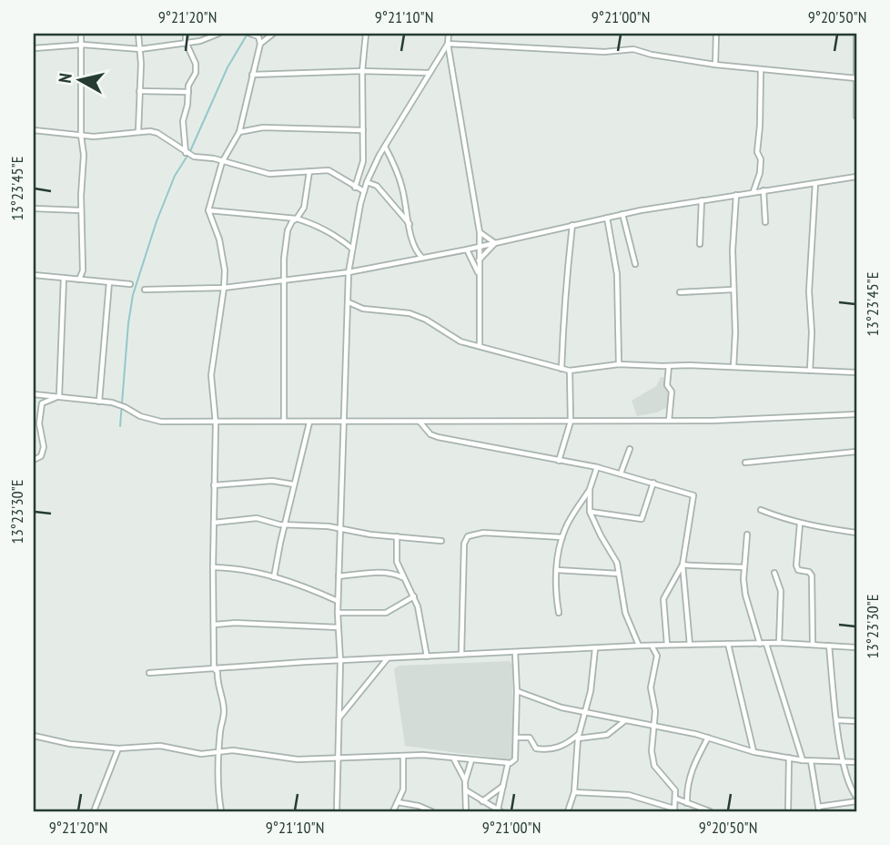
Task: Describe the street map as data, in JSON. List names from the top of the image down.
{
  "north": "left",
  "coordinates": [
    "9°21'20\"N",
    "9°21'10\"N",
    "9°21'00\"N",
    "9°20'50\"N",
    "13°23'45\"E",
    "13°23'30\"E"
  ]
}
